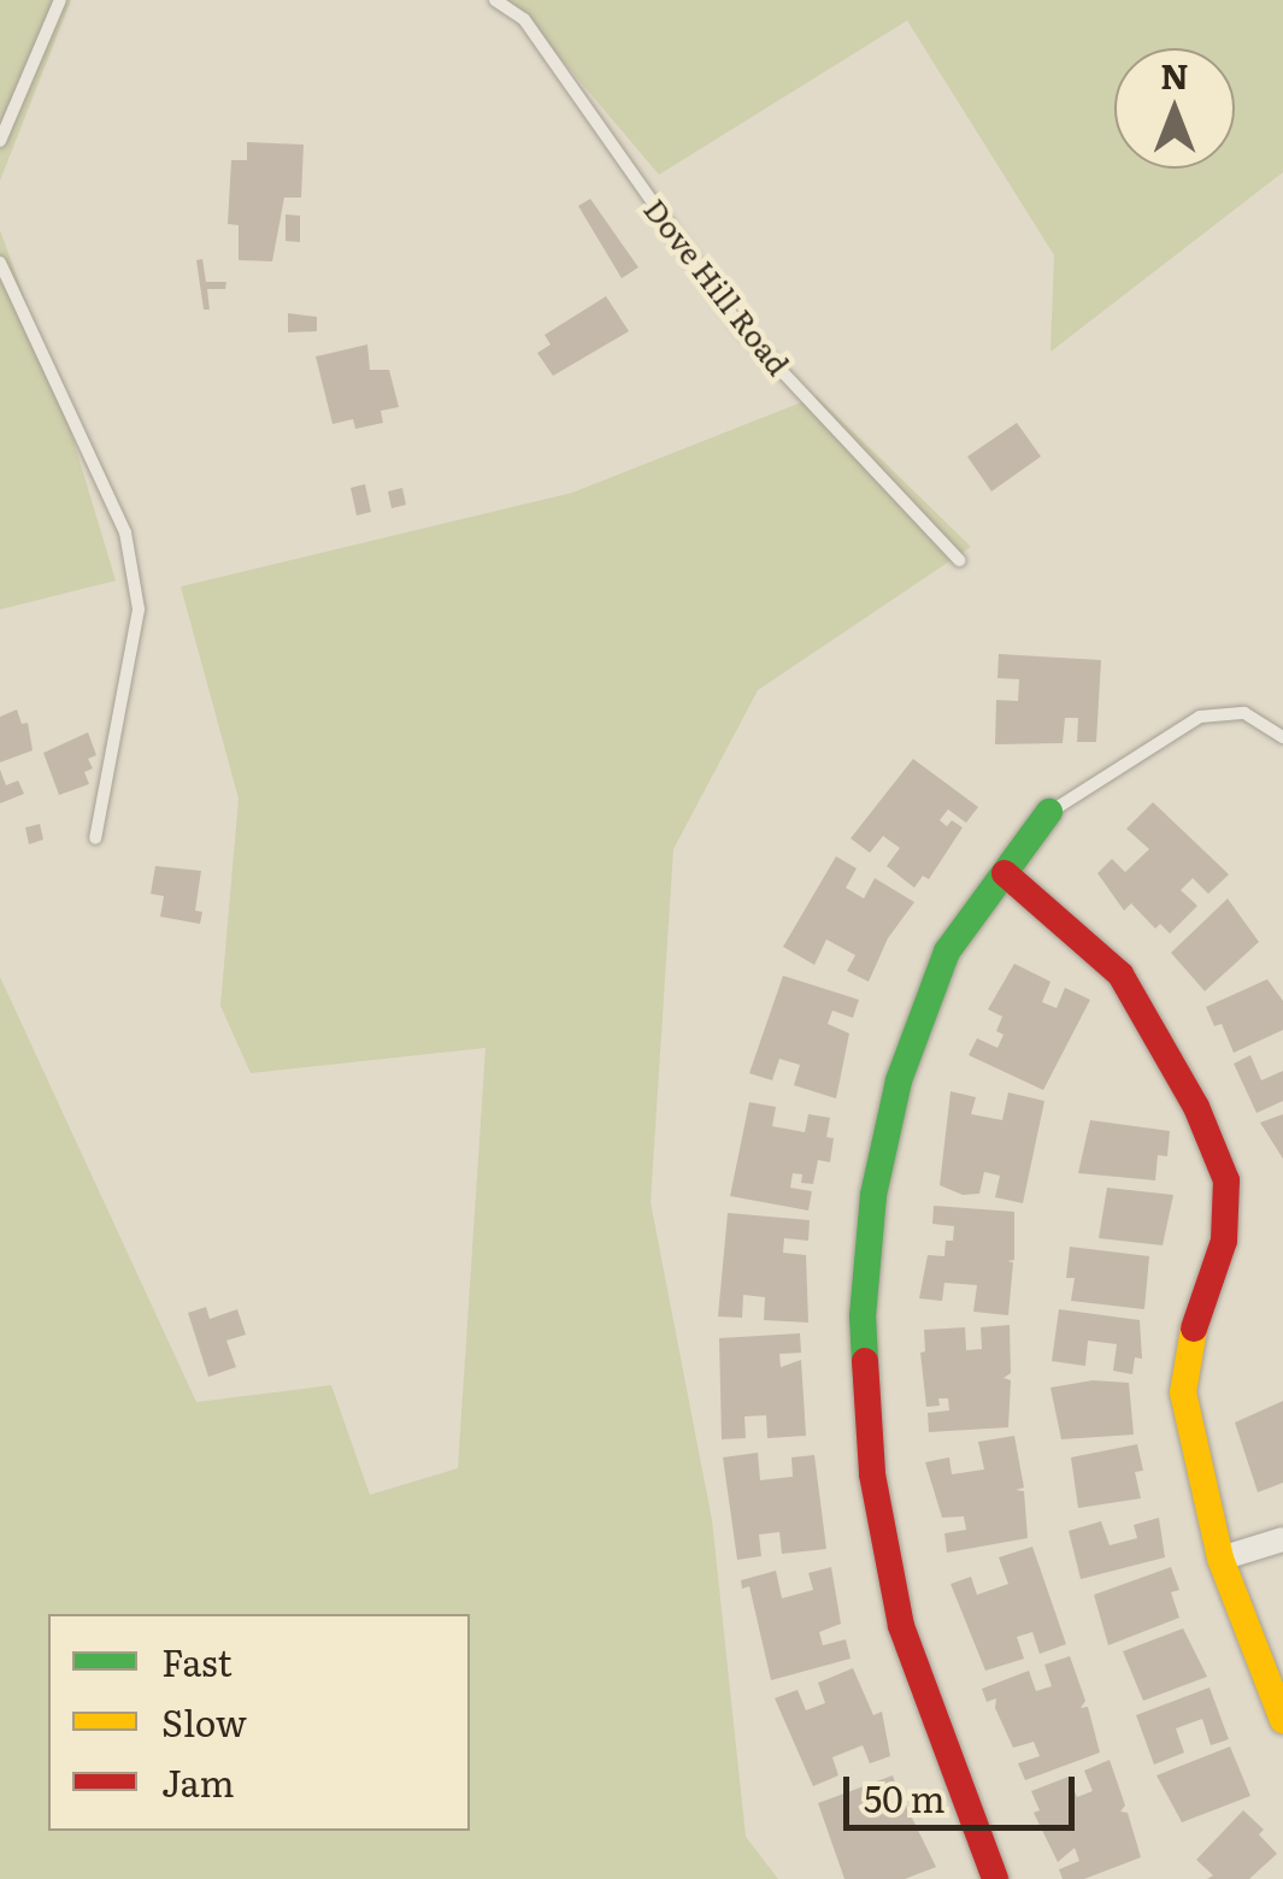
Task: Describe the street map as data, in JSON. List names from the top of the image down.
{
  "streets": {
    "lane": ["Dove Hill Road"]
  },
  "legend": ["Fast", "Slow", "Jam"],
  "scale_bar": "50 m",
  "north": "top"
}
